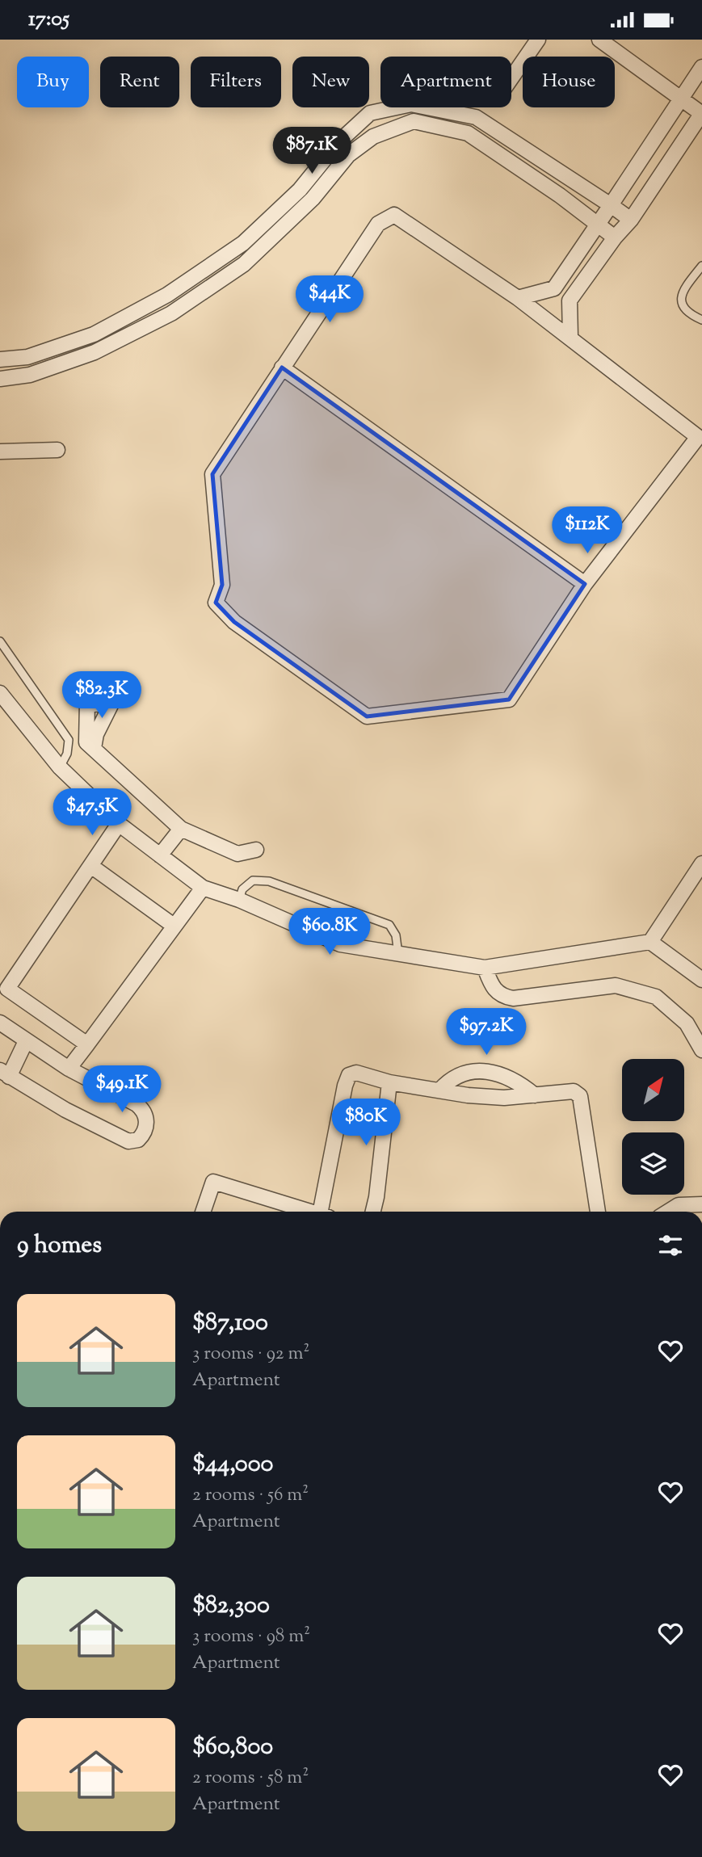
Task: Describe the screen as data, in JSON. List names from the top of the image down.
{
  "north": "top right",
  "page": {
    "status": "17:05",
    "chip": [
      "Buy",
      "Rent",
      "Filters",
      "New",
      "Apartment",
      "House"
    ],
    "price": [
      "$87.1K",
      "$44K",
      "$112K",
      "$82.3K",
      "$47.5K",
      "$60.8K",
      "$97.2K",
      "$49.1K",
      "$80K"
    ],
    "heading": "9 homes",
    "list": [
      {
        "name": "$87,100",
        "note": "3 rooms · 92 m² · Apartment"
      },
      {
        "name": "$44,000",
        "note": "2 rooms · 56 m² · Apartment"
      },
      {
        "name": "$82,300",
        "note": "3 rooms · 98 m² · Apartment"
      },
      {
        "name": "$60,800",
        "note": "2 rooms · 58 m² · Apartment"
      }
    ]
  }
}
